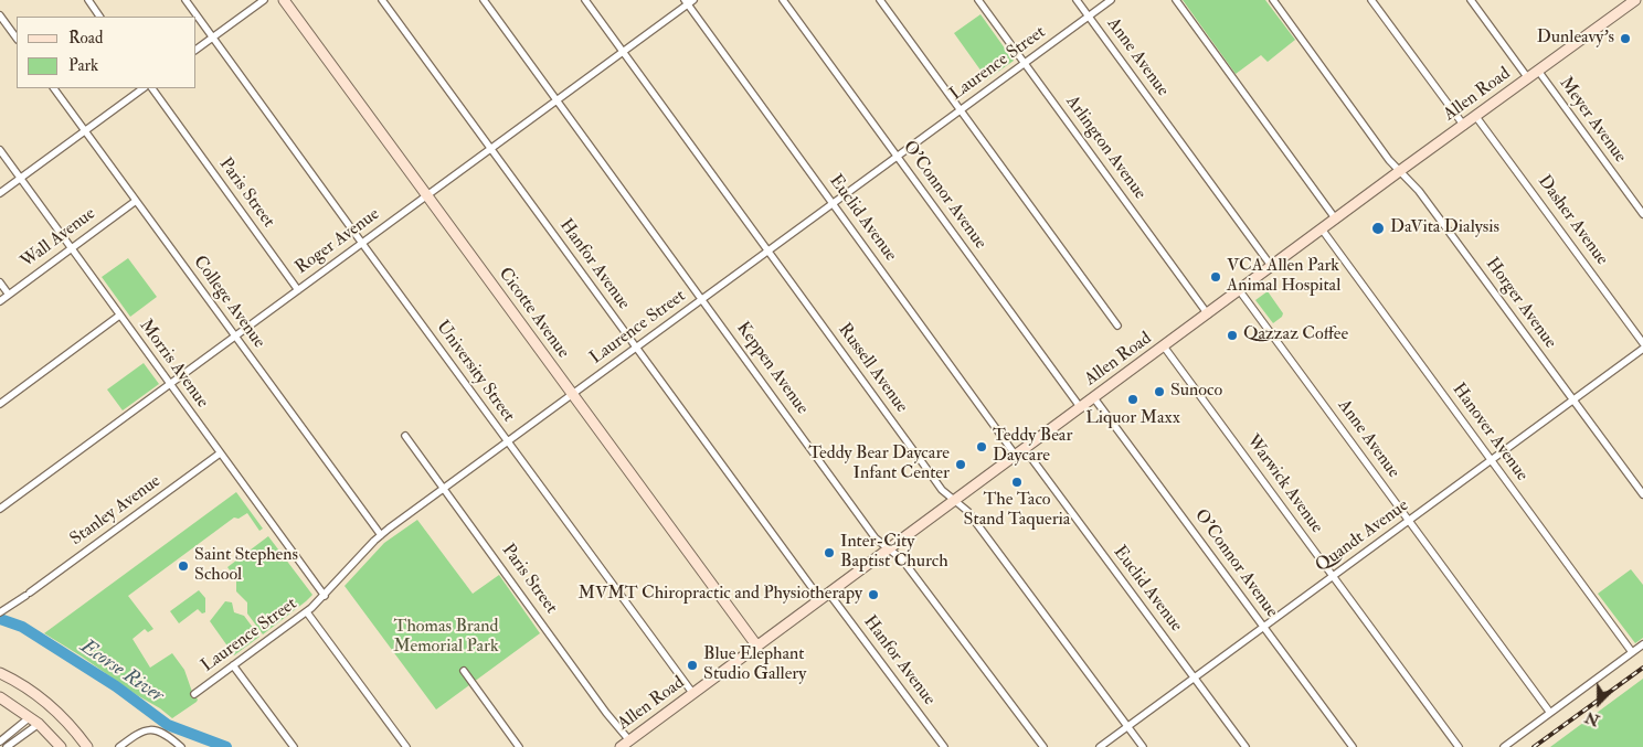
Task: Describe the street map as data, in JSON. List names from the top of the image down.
{
  "streets": {
    "main road": ["Allen Road", "Cicotte Avenue"],
    "street": [
      "Anne Avenue",
      "Laurence Street",
      "Meyer Avenue",
      "Arlington Avenue",
      "Paris Street",
      "O'Connor Avenue",
      "Euclid Avenue",
      "Dasher Avenue",
      "Wall Avenue",
      "Roger Avenue",
      "Hanfor Avenue",
      "College Avenue",
      "Horger Avenue",
      "Morris Avenue",
      "Keppen Avenue",
      "Russell Avenue",
      "University Street",
      "Hanover Avenue",
      "Warwick Avenue",
      "Stanley Avenue",
      "Quandt Avenue"
    ]
  },
  "crossings": [
    ["Anne Avenue", "Laurence Street"],
    ["Anne Avenue", "Allen Road"],
    ["Anne Avenue", "Quandt Avenue"],
    ["Laurence Street", "Arlington Avenue"],
    ["Laurence Street", "Paris Street"],
    ["Laurence Street", "O'Connor Avenue"],
    ["Laurence Street", "Euclid Avenue"],
    ["Laurence Street", "Hanfor Avenue"],
    ["Laurence Street", "College Avenue"],
    ["Laurence Street", "Cicotte Avenue"],
    ["Laurence Street", "Morris Avenue"],
    ["Laurence Street", "Keppen Avenue"],
    ["Laurence Street", "Russell Avenue"],
    ["Laurence Street", "University Street"],
    ["Allen Road", "Meyer Avenue"],
    ["Allen Road", "Arlington Avenue"],
    ["Allen Road", "Paris Street"],
    ["Allen Road", "O'Connor Avenue"],
    ["Allen Road", "Euclid Avenue"],
    ["Allen Road", "Dasher Avenue"],
    ["Allen Road", "Hanfor Avenue"],
    ["Allen Road", "Horger Avenue"],
    ["Allen Road", "Cicotte Avenue"],
    ["Allen Road", "Keppen Avenue"],
    ["Allen Road", "Russell Avenue"],
    ["Allen Road", "University Street"],
    ["Allen Road", "Hanover Avenue"],
    ["Allen Road", "Warwick Avenue"],
    ["Paris Street", "Roger Avenue"],
    ["O'Connor Avenue", "Quandt Avenue"],
    ["Euclid Avenue", "Roger Avenue"],
    ["Euclid Avenue", "Quandt Avenue"],
    ["Wall Avenue", "College Avenue"],
    ["Wall Avenue", "Morris Avenue"],
    ["Roger Avenue", "Hanfor Avenue"],
    ["Roger Avenue", "College Avenue"],
    ["Roger Avenue", "Cicotte Avenue"],
    ["Roger Avenue", "Morris Avenue"],
    ["Roger Avenue", "Keppen Avenue"],
    ["Roger Avenue", "Russell Avenue"],
    ["Roger Avenue", "University Street"],
    ["Horger Avenue", "Quandt Avenue"],
    ["Morris Avenue", "Stanley Avenue"],
    ["Russell Avenue", "Quandt Avenue"],
    ["Hanover Avenue", "Quandt Avenue"],
    ["Warwick Avenue", "Quandt Avenue"]
  ],
  "water": ["Ecorse River"],
  "parks": ["Thomas Brand Memorial Park"],
  "places": [
    "Dunleavy’s",
    "DaVita Dialysis",
    "VCA Allen Park Animal Hospital",
    "Qazzaz Coffee",
    "Sunoco",
    "Liquor Maxx",
    "Teddy Bear Daycare",
    "Teddy Bear Daycare Infant Center",
    "The Taco Stand Taqueria",
    "Inter-City Baptist Church",
    "Saint Stephens School",
    "MVMT Chiropractic and Physiotherapy",
    "Blue Elephant Studio Gallery"
  ],
  "legend": ["Road", "Park"],
  "north": "bottom"
}
